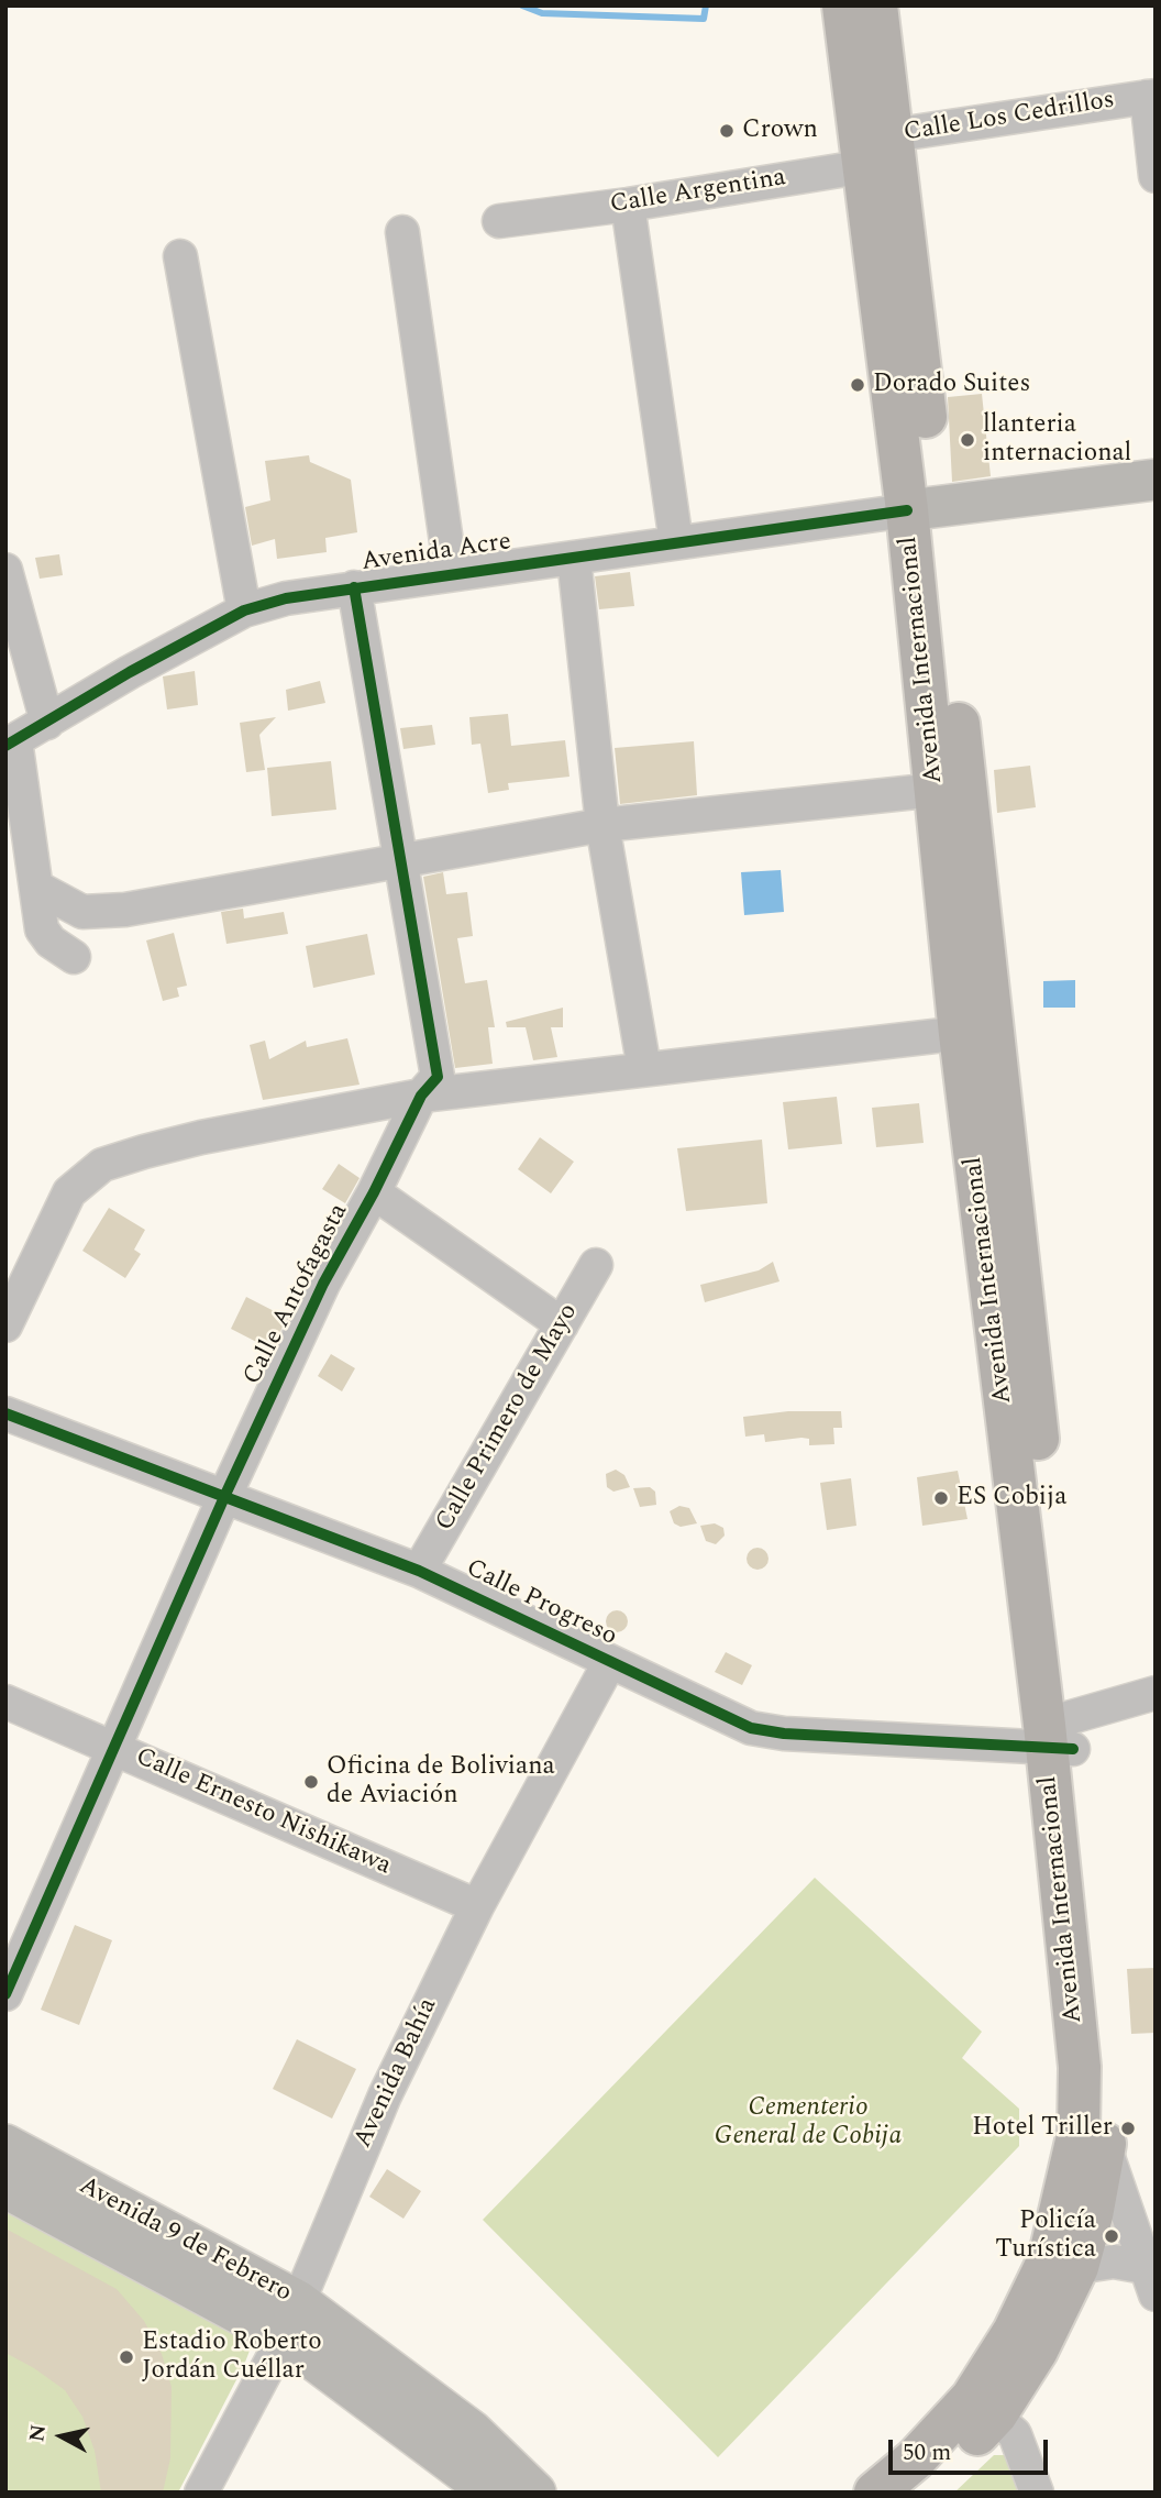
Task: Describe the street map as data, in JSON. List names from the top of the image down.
{
  "streets": {
    "highway": ["Avenida Internacional"],
    "main road": ["Avenida Acre", "Avenida 9 de Febrero"],
    "street": [
      "Calle Los Cedrillos",
      "Calle Argentina",
      "Calle Antofagasta",
      "Calle Primero de Mayo",
      "Calle Progreso",
      "Calle Ernesto Nishikawa",
      "Avenida Bahía"
    ]
  },
  "crossings": [
    ["Calle Los Cedrillos", "Calle Argentina"],
    ["Calle Los Cedrillos", "Avenida Internacional"],
    ["Calle Argentina", "Avenida Internacional"],
    ["Avenida Acre", "Avenida Internacional"],
    ["Avenida Acre", "Calle Antofagasta"],
    ["Avenida Internacional", "Calle Progreso"],
    ["Calle Antofagasta", "Calle Progreso"],
    ["Calle Antofagasta", "Calle Ernesto Nishikawa"],
    ["Calle Primero de Mayo", "Calle Progreso"],
    ["Calle Progreso", "Avenida Bahía"],
    ["Calle Ernesto Nishikawa", "Avenida Bahía"],
    ["Avenida Bahía", "Avenida 9 de Febrero"]
  ],
  "parks": ["Cementerio General de Cobija"],
  "places": [
    "Crown",
    "Dorado Suites",
    "llanteria internacional",
    "ES Cobija",
    "Oficina de Boliviana de Aviación",
    "Hotel Triller",
    "Policía Turística",
    "Estadio Roberto Jordán Cuéllar"
  ],
  "scale_bar": "50 m",
  "north": "left"
}
